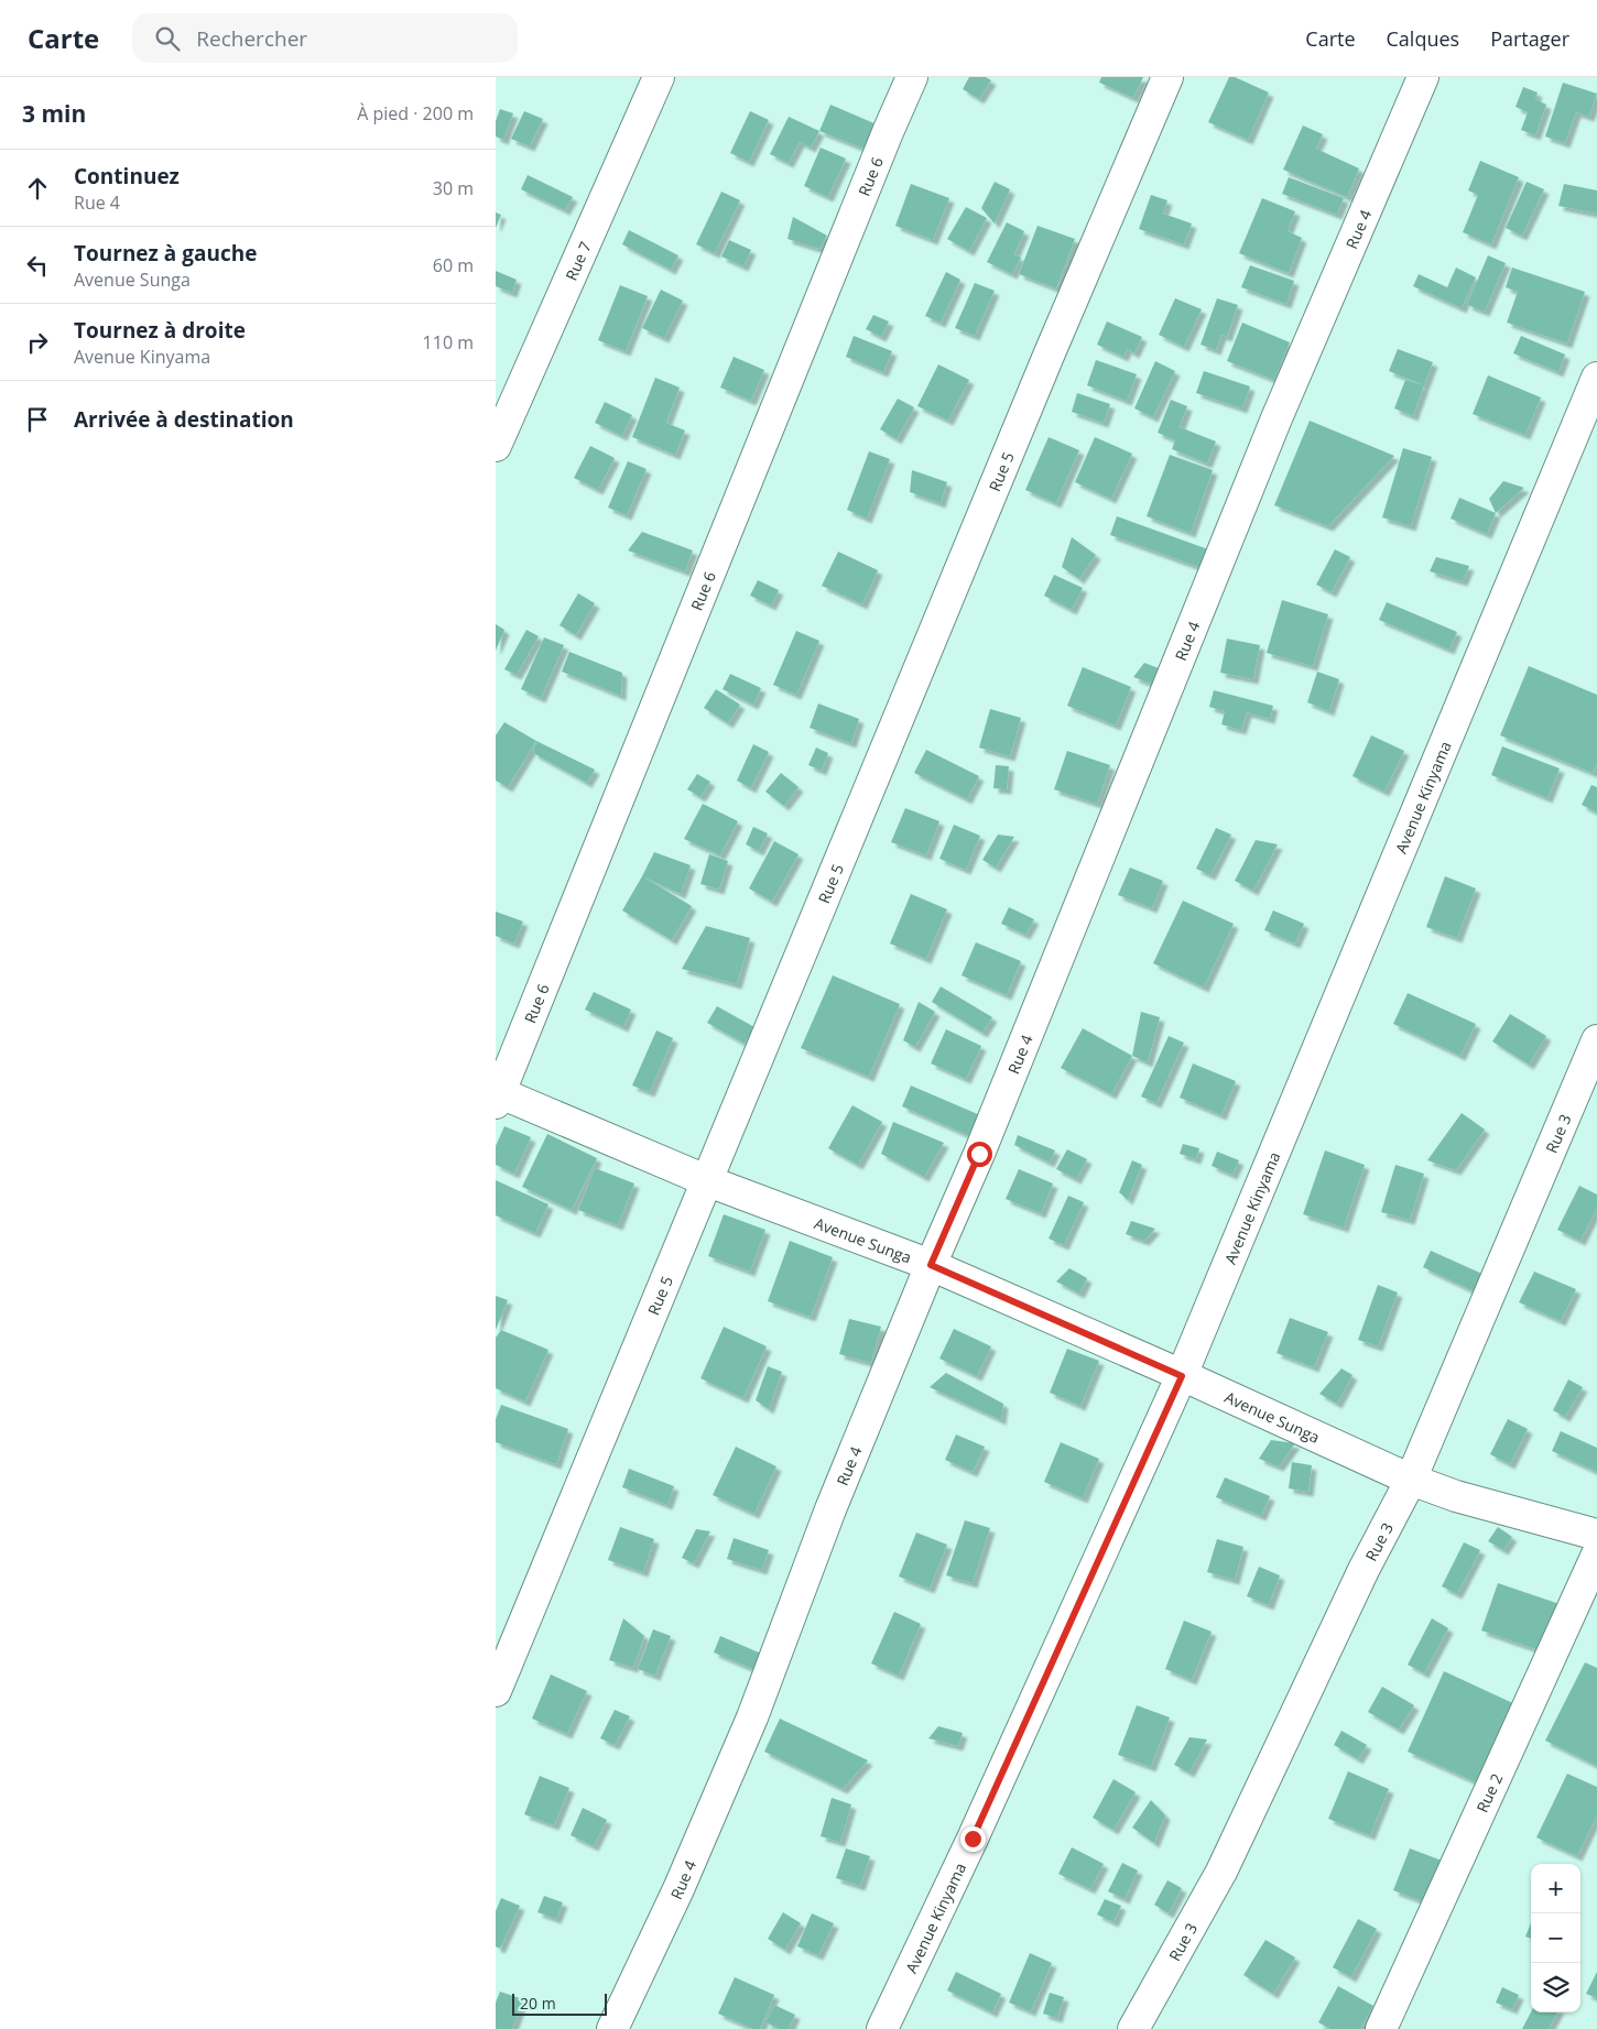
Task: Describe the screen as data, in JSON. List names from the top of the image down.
{
  "streets": {
    "street": [
      "Rue 6",
      "Rue 4",
      "Rue 7",
      "Rue 5",
      "Avenue Kinyama",
      "Rue 3",
      "Avenue Sunga",
      "Rue 2"
    ]
  },
  "crossings": [
    ["Rue 6", "Avenue Sunga"],
    ["Rue 4", "Avenue Sunga"],
    ["Rue 5", "Avenue Sunga"],
    ["Avenue Kinyama", "Avenue Sunga"],
    ["Rue 3", "Avenue Sunga"]
  ],
  "scale_bar": "20 m",
  "page": {
    "header": "Carte",
    "search": "Rechercher",
    "nav": ["Carte", "Calques", "Partager"],
    "heading": ["3 min", "À pied · 200 m"],
    "list": [
      ["Continuez", "Rue 4", "30 m"],
      ["Tournez à gauche", "Avenue Sunga", "60 m"],
      ["Tournez à droite", "Avenue Kinyama", "110 m"],
      "Arrivée à destination"
    ],
    "map_buttons": ["+", "−"],
    "scale": "20 m"
  }
}
